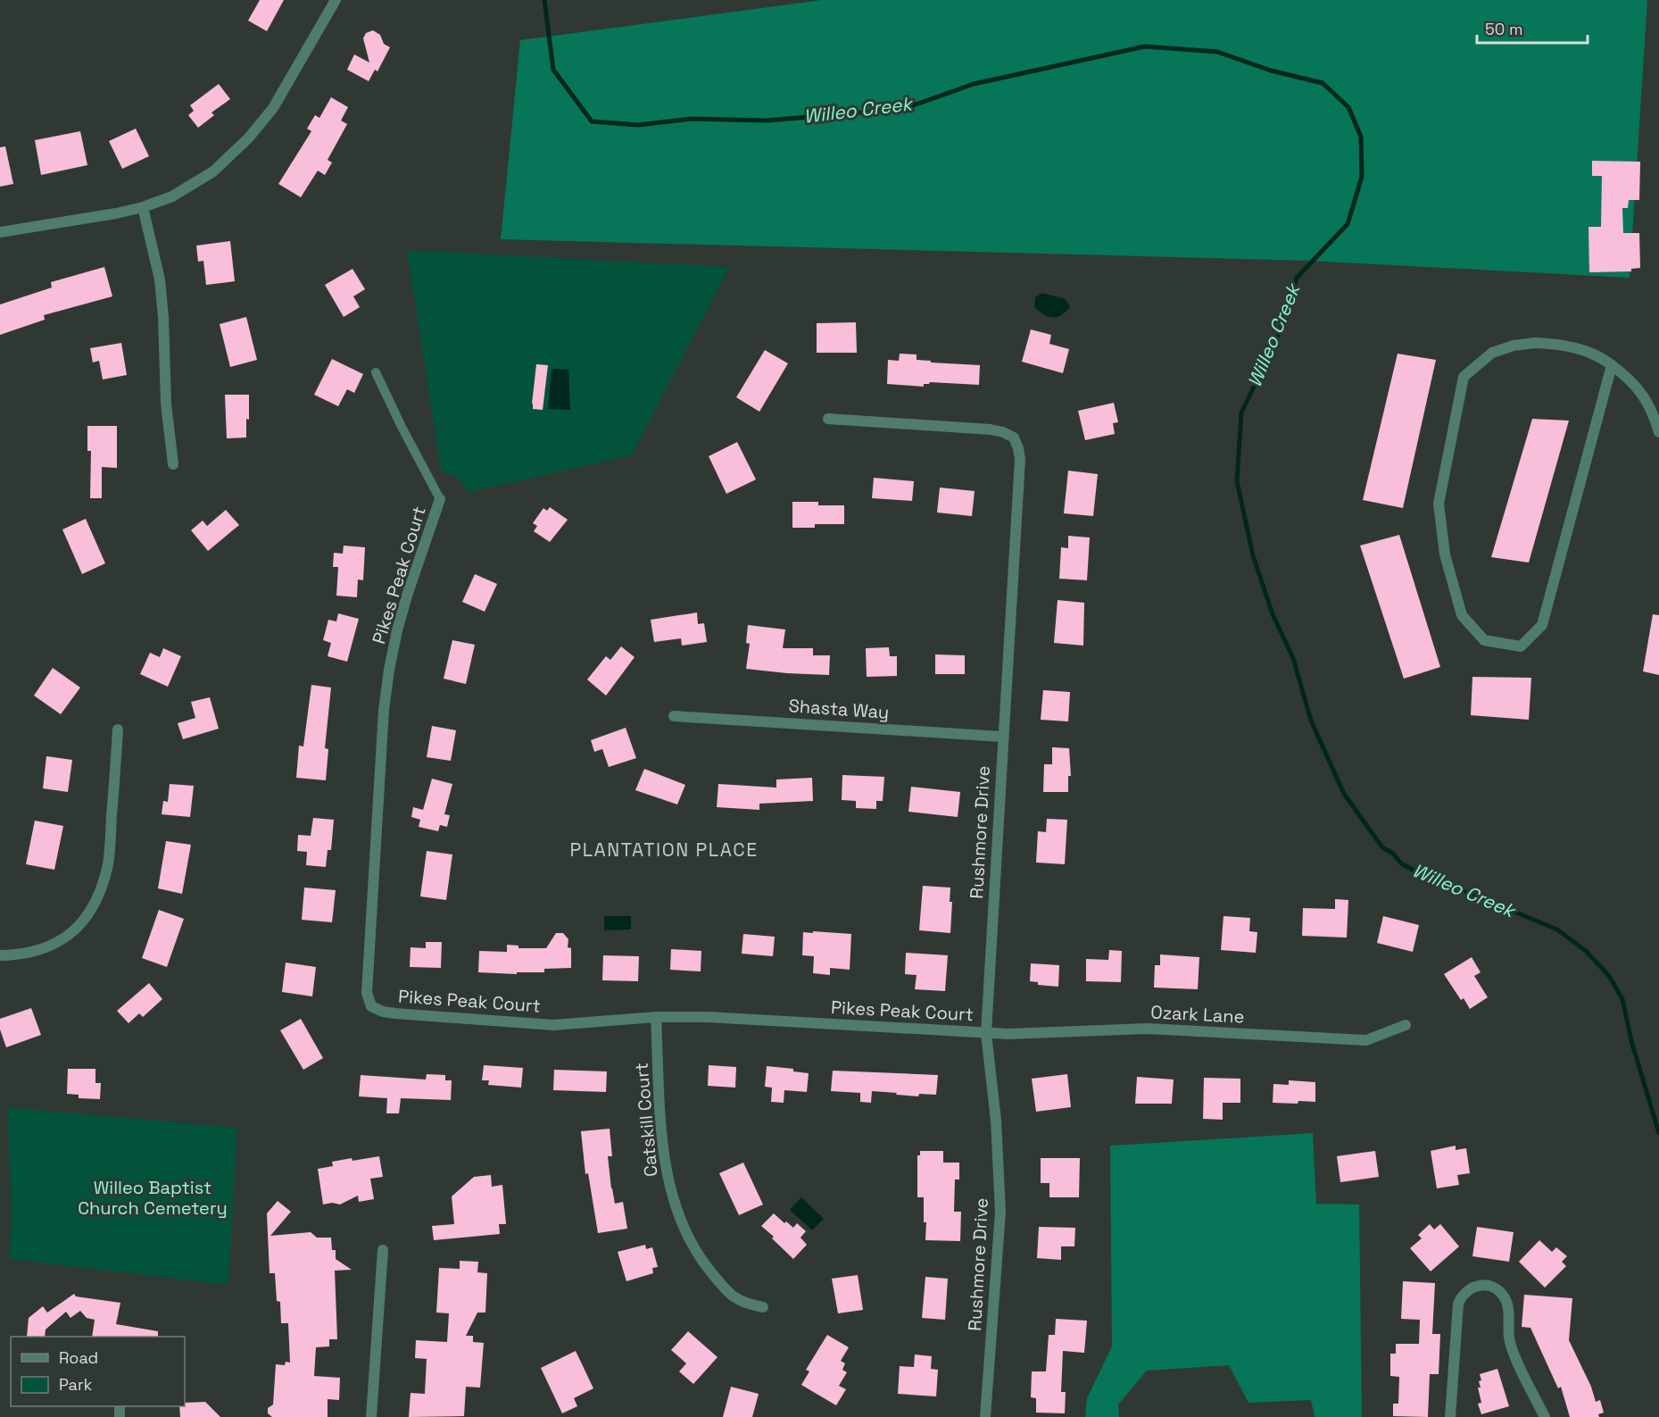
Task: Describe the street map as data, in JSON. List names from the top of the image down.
{
  "streets": {
    "street": [
      "Pikes Peak Court",
      "Shasta Way",
      "Rushmore Drive",
      "Ozark Lane",
      "Catskill Court"
    ]
  },
  "crossings": [
    ["Pikes Peak Court", "Rushmore Drive"],
    ["Pikes Peak Court", "Ozark Lane"],
    ["Pikes Peak Court", "Catskill Court"],
    ["Shasta Way", "Rushmore Drive"],
    ["Rushmore Drive", "Ozark Lane"]
  ],
  "districts": ["PLANTATION PLACE"],
  "water": ["Willeo Creek"],
  "parks": ["Willeo Baptist Church Cemetery"],
  "legend": ["Road", "Park"],
  "scale_bar": "50 m"
}
